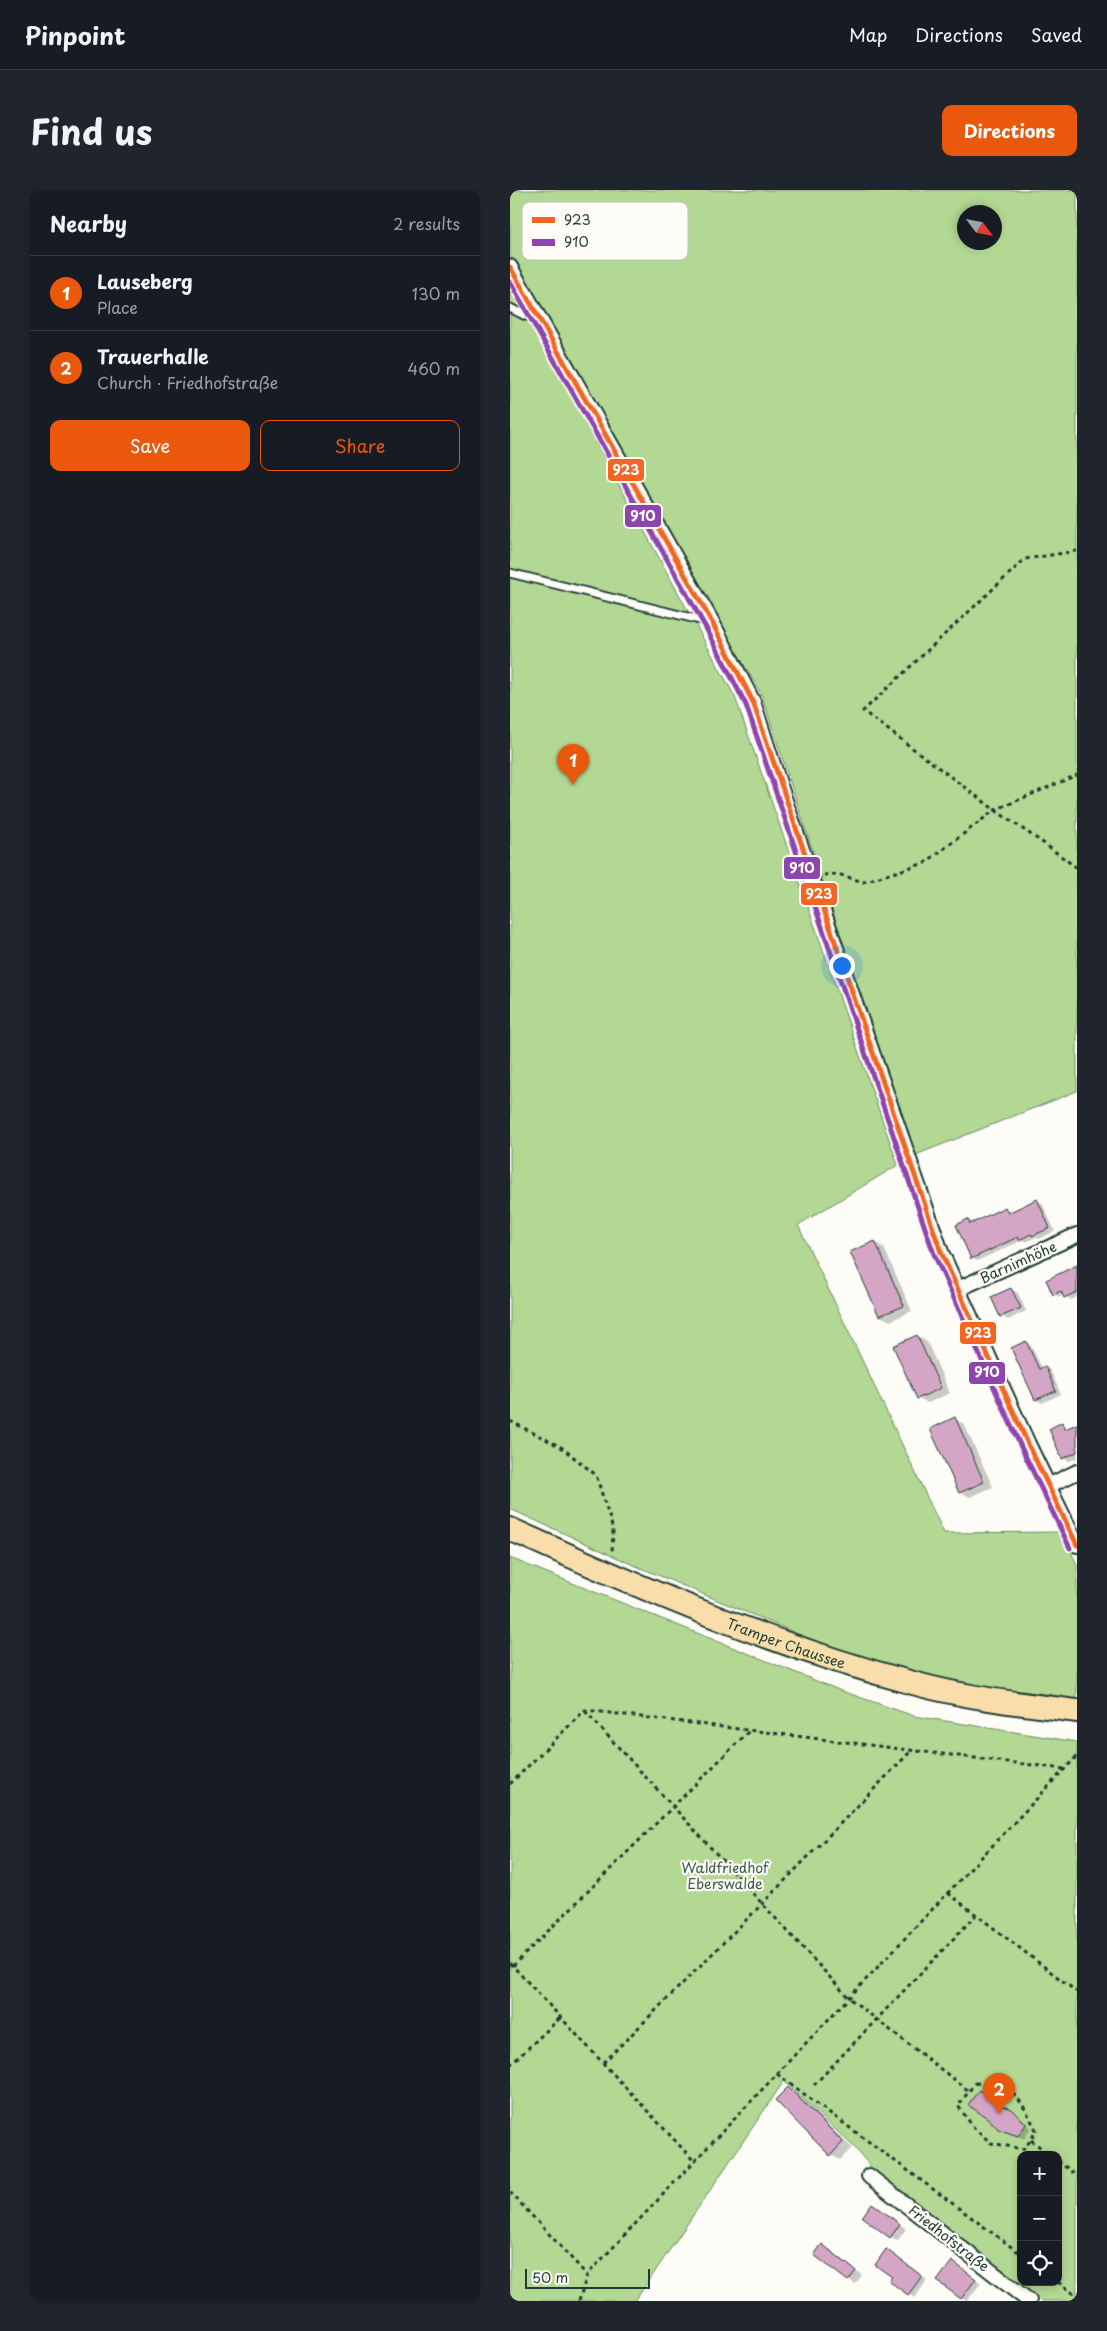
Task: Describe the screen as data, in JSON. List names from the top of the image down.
{
  "streets": {
    "main road": ["Tramper Chaussee"],
    "street": ["Barnimhöhe", "Friedhofstraße"]
  },
  "parks": ["Waldfriedhof Eberswalde"],
  "lines": ["transit line 923", "transit line 910"],
  "legend": ["923", "910"],
  "scale_bar": "50 m",
  "north": "bottom right",
  "page": {
    "header": "Pinpoint",
    "nav": ["Map", "Directions", "Saved"],
    "title": "Find us",
    "buttons": [
      "Directions",
      ["Save", "Share"]
    ],
    "heading": ["Nearby", "2 results"],
    "list": [
      {
        "mark": "1",
        "name": "Lauseberg",
        "note": "Place",
        "value": "130 m"
      },
      {
        "mark": "2",
        "name": "Trauerhalle",
        "note": "Church · Friedhofstraße",
        "value": "460 m"
      }
    ],
    "pins": ["1", "2"],
    "map_buttons": ["+", "−"],
    "scale": "50 m"
  }
}
